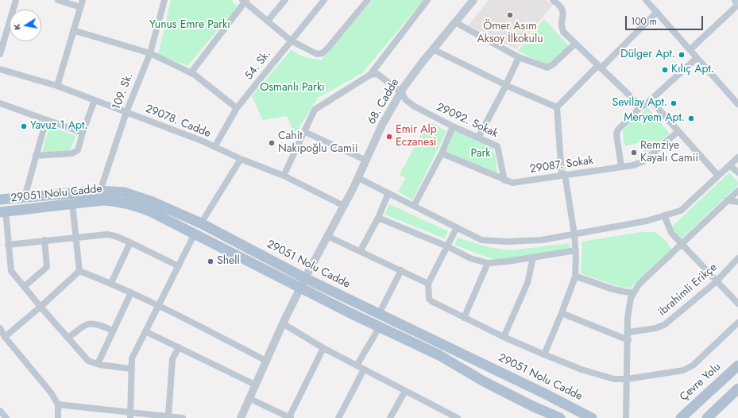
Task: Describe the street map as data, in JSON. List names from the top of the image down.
{
  "streets": {
    "main road": ["29051 Nolu Cadde", "Çevre Yolu"],
    "street": [
      "54. Sk.",
      "109. Sk.",
      "68. Cadde",
      "29092. Sokak",
      "29078. Cadde",
      "29087. Sokak",
      "ibrahimli Erikçe"
    ]
  },
  "crossings": [
    ["54. Sk.", "29078. Cadde"],
    ["109. Sk.", "29078. Cadde"],
    ["109. Sk.", "29051 Nolu Cadde"],
    ["68. Cadde", "29092. Sokak"],
    ["68. Cadde", "29078. Cadde"],
    ["68. Cadde", "29051 Nolu Cadde"],
    ["29092. Sokak", "29087. Sokak"]
  ],
  "parks": ["Yunus Emre Parkı", "Osmanlı Parkı", "Park"],
  "places": [
    "Ömer Asım Aksoy İlkokulu",
    "Dülger Apt.",
    "Kılıç Apt.",
    "Sevilay Apt.",
    "Meryem Apt.",
    "Yavuz 1 Apt.",
    "Emir Alp Eczanesi",
    "Cahit Nakıpoğlu Camii",
    "Remziye Kayalı Camii",
    "Shell"
  ],
  "scale_bar": "100 m",
  "north": "left"
}
